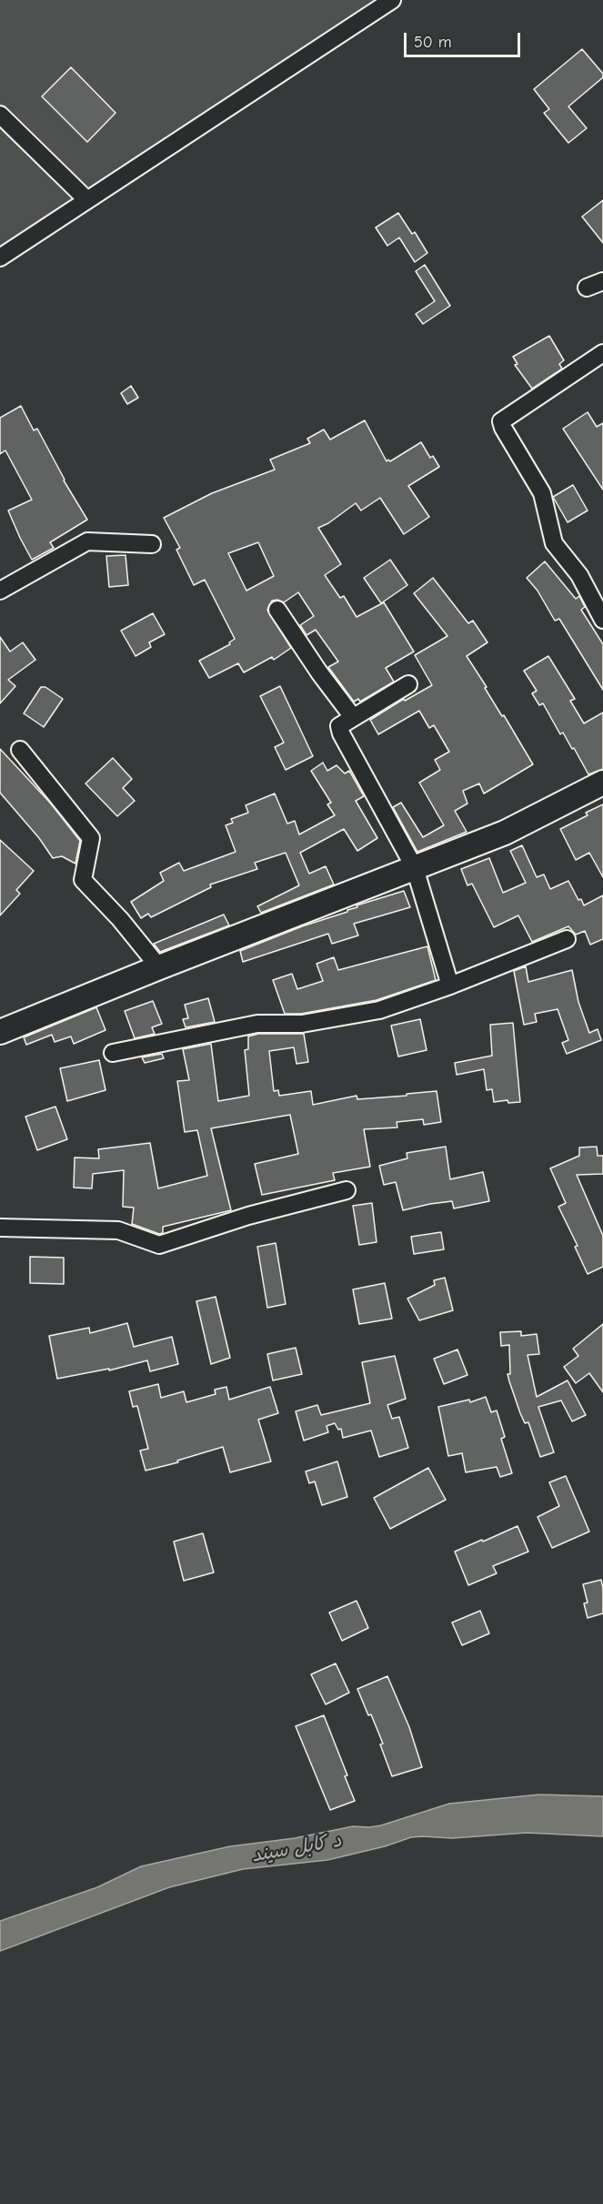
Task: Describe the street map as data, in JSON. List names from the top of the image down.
{
  "water": ["د کابل سيند"],
  "scale_bar": "50 m"
}
